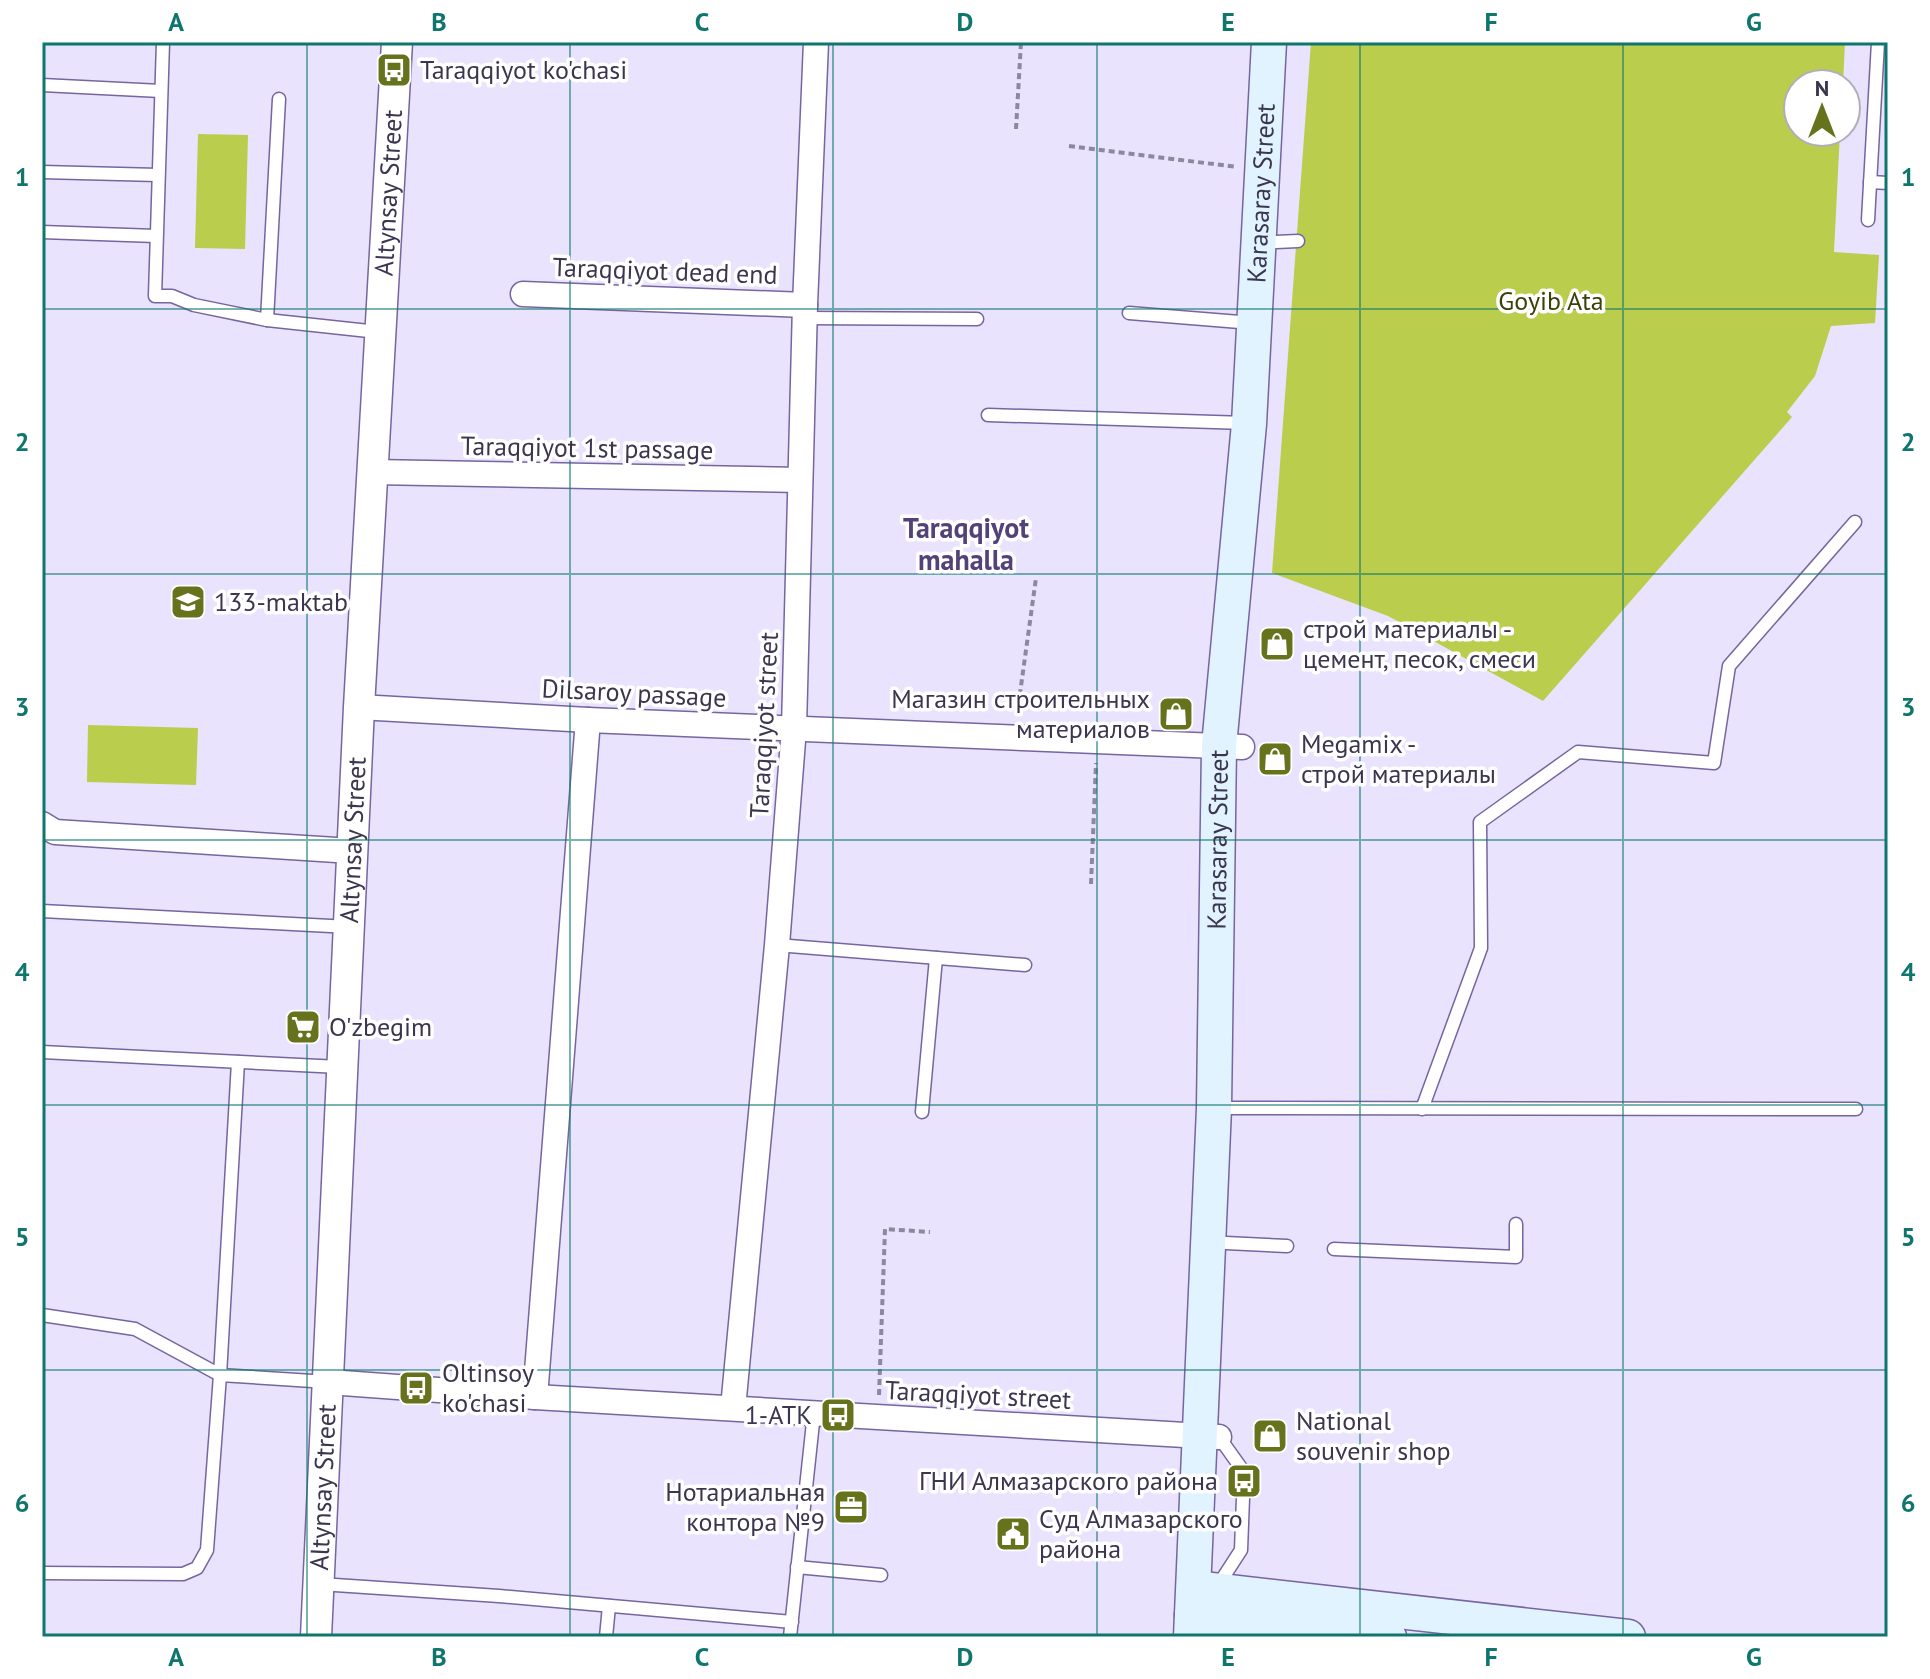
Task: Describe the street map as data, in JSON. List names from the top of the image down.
{
  "streets": {
    "main road": ["Karasaray Street"],
    "street": [
      "Altynsay Street",
      "Taraqqiyot dead end",
      "Taraqqiyot 1st passage",
      "Dilsaroy passage",
      "Taraqqiyot street"
    ]
  },
  "crossings": [
    ["Altynsay Street", "Taraqqiyot 1st passage"],
    ["Altynsay Street", "Dilsaroy passage"],
    ["Altynsay Street", "Taraqqiyot street"],
    ["Karasaray Street", "Dilsaroy passage"],
    ["Karasaray Street", "Taraqqiyot street"],
    ["Taraqqiyot dead end", "Taraqqiyot street"],
    ["Taraqqiyot 1st passage", "Taraqqiyot street"],
    ["Dilsaroy passage", "Taraqqiyot street"]
  ],
  "districts": ["Taraqqiyot mahalla"],
  "parks": ["Goyib Ata"],
  "places": {
    "bus stop": [
      "Taraqqiyot ko'chasi",
      "Oltinsoy ko'chasi",
      "1-ATK",
      "ГНИ Алмазарского района"
    ],
    "school or university": ["133-maktab"],
    "shop": [
      "строй материалы - цемент, песок, смеси",
      "Магазин строительных материалов",
      "Megamix - строй материалы",
      "National souvenir shop"
    ],
    "supermarket": ["O'zbegim"],
    "office": ["Нотариальная контора №9"],
    "public building": ["Суд Алмазарского района"]
  },
  "north": "top",
  "grid": {
    "columns": [
      "A",
      "B",
      "C",
      "D",
      "E",
      "F",
      "G"
    ],
    "rows": [
      "1",
      "2",
      "3",
      "4",
      "5",
      "6"
    ]
  }
}
